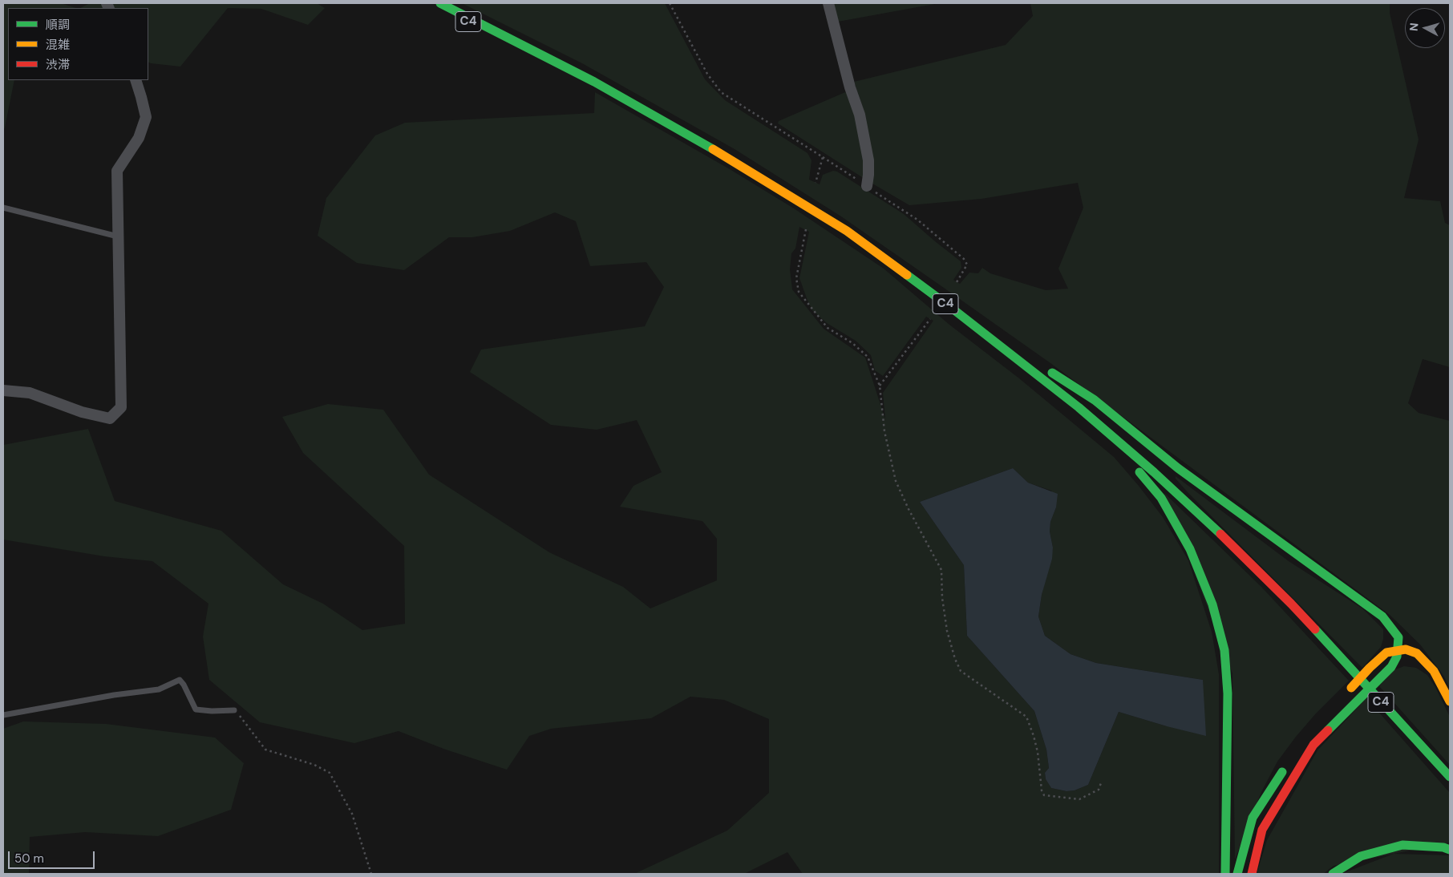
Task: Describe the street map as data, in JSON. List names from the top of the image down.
{
  "streets": {
    "highway": ["C4"]
  },
  "legend": ["順調", "混雑", "渋滞"],
  "scale_bar": "50 m",
  "north": "left"
}
